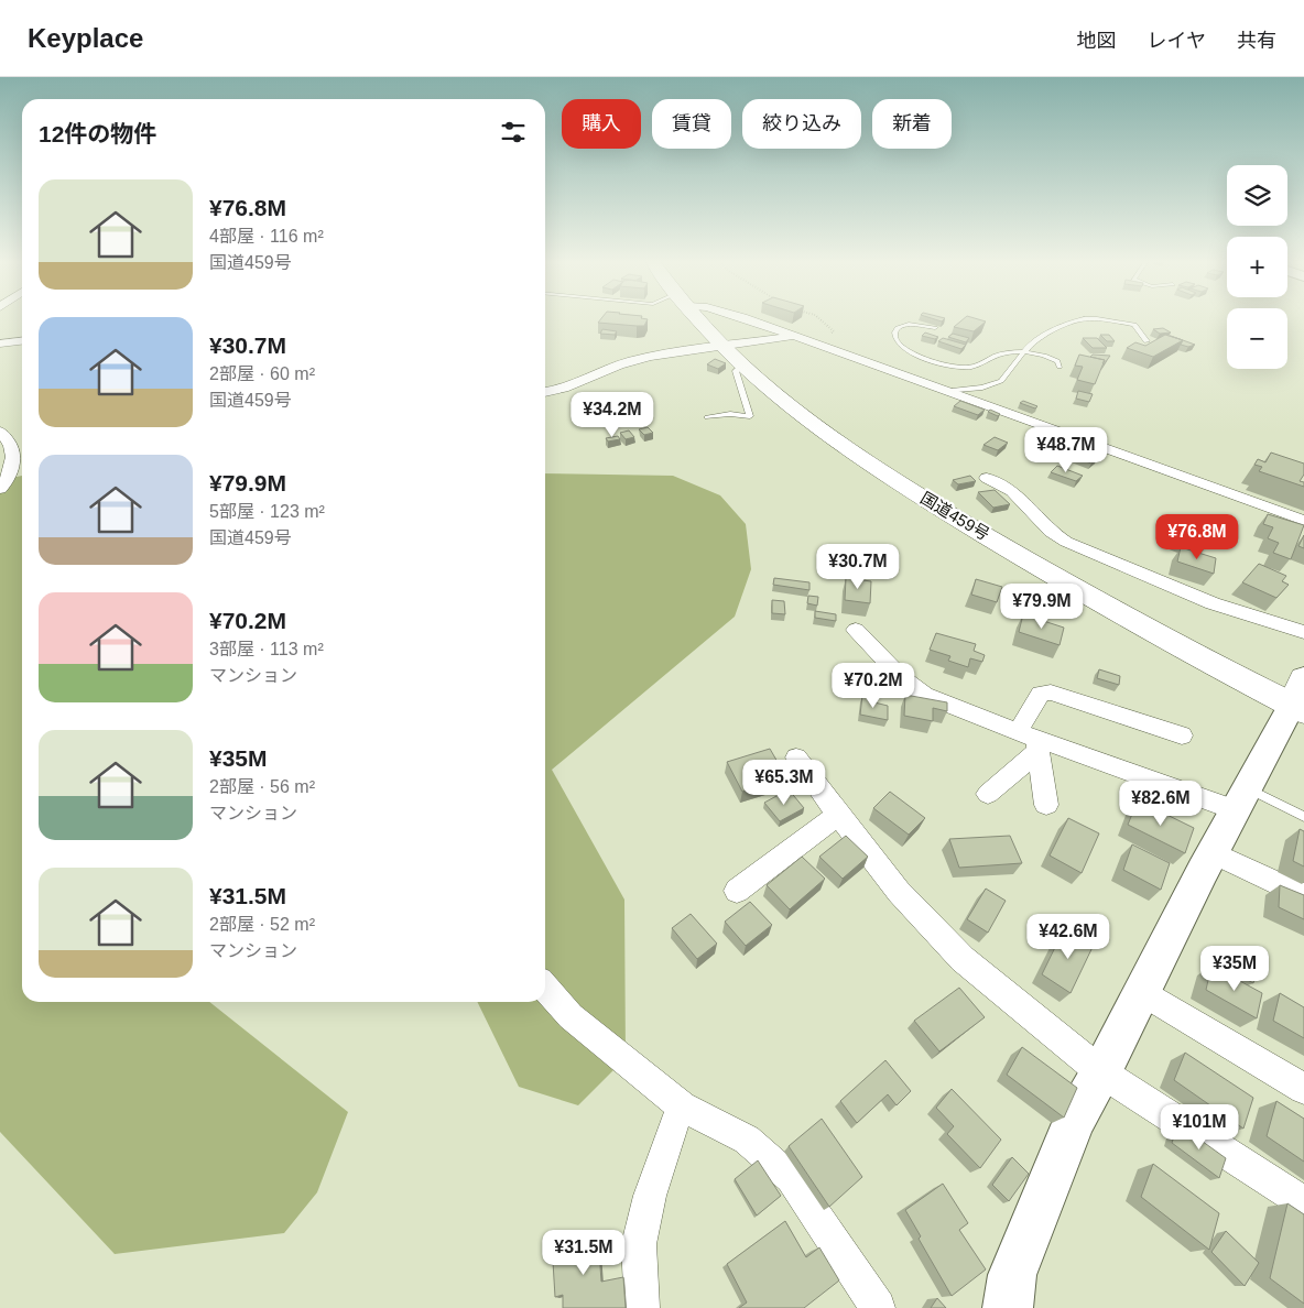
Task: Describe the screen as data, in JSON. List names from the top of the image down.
{
  "streets": {
    "highway": ["国道459号"]
  },
  "page": {
    "header": "Keyplace",
    "nav": ["地図", "レイヤ", "共有"],
    "chip": [
      "購入",
      "賃貸",
      "絞り込み",
      "新着"
    ],
    "heading": "12件の物件",
    "map_buttons": ["+", "−"],
    "list": [
      {
        "name": "¥76.8M",
        "note": "4部屋 · 116 m² · 国道459号"
      },
      {
        "name": "¥30.7M",
        "note": "2部屋 · 60 m² · 国道459号"
      },
      {
        "name": "¥79.9M",
        "note": "5部屋 · 123 m² · 国道459号"
      },
      {
        "name": "¥70.2M",
        "note": "3部屋 · 113 m² · マンション"
      },
      {
        "name": "¥35M",
        "note": "2部屋 · 56 m² · マンション"
      },
      {
        "name": "¥31.5M",
        "note": "2部屋 · 52 m² · マンション"
      }
    ],
    "price": [
      "¥34.2M",
      "¥48.7M",
      "¥76.8M",
      "¥30.7M",
      "¥79.9M",
      "¥70.2M",
      "¥65.3M",
      "¥82.6M",
      "¥42.6M",
      "¥35M",
      "¥101M",
      "¥31.5M"
    ]
  }
}
